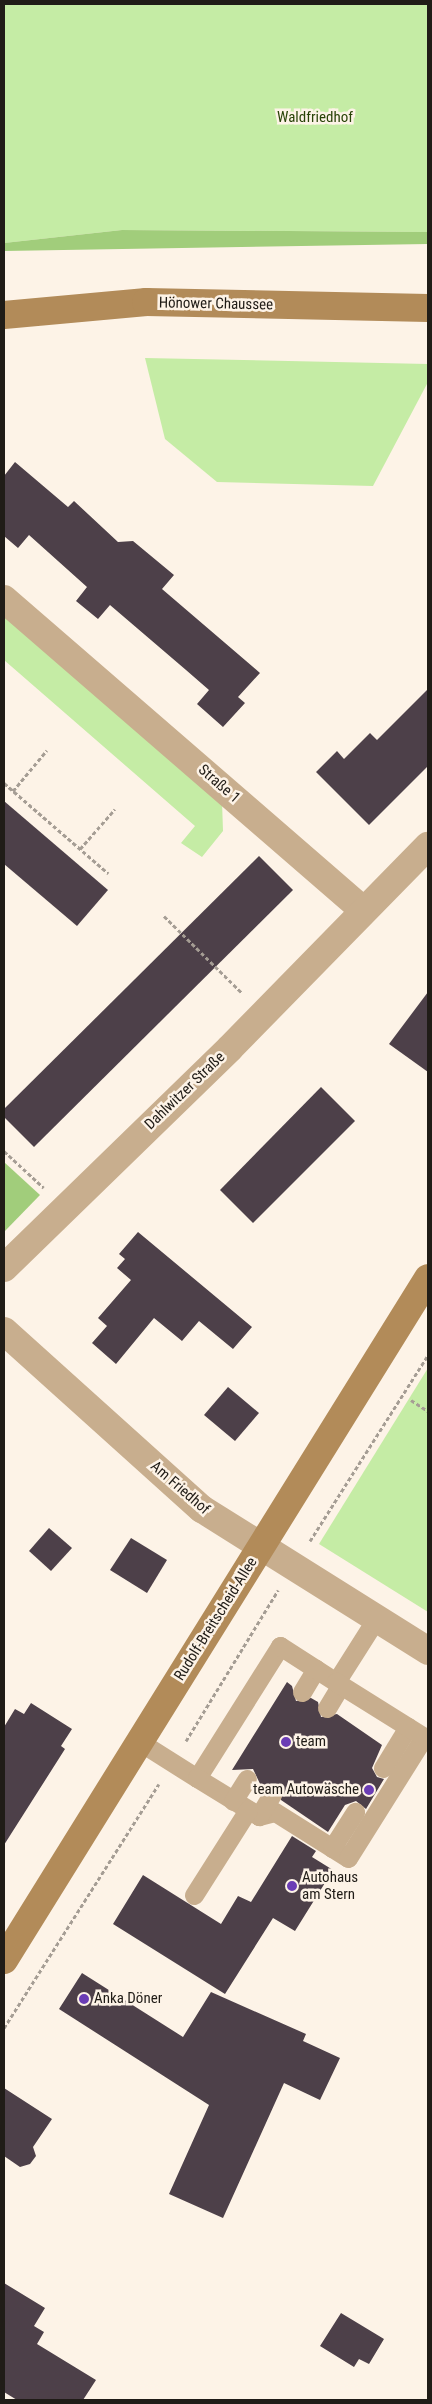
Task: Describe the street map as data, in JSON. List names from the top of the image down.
{
  "streets": {
    "street": [
      "Hönower Chaussee",
      "Straße 1",
      "Dahlwitzer Straße",
      "Am Friedhof",
      "Rudolf-Breitscheid-Allee"
    ]
  },
  "crossings": [
    ["Straße 1", "Dahlwitzer Straße"],
    ["Am Friedhof", "Rudolf-Breitscheid-Allee"]
  ],
  "parks": ["Waldfriedhof"],
  "places": [
    "team",
    "team Autowäsche",
    "Autohaus am Stern",
    "Anka Döner"
  ]
}
